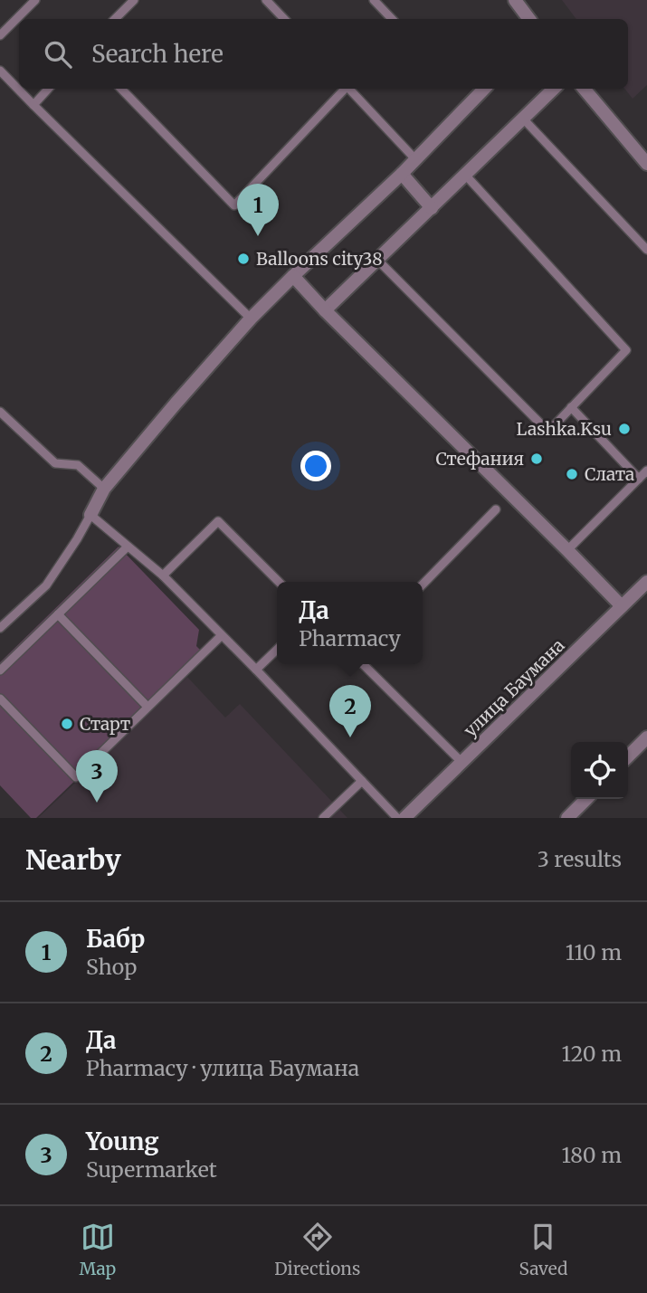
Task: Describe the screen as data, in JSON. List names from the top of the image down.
{
  "streets": {
    "street": ["улица Баумана"]
  },
  "places": [
    "Balloons city38",
    "Lashka.Ksu",
    "Стефания",
    "Слата",
    "Старт"
  ],
  "page": {
    "search": "Search here",
    "pins": ["1", "2", "3"],
    "popup": ["Да", "Pharmacy"],
    "heading": ["Nearby", "3 results"],
    "list": [
      {
        "mark": "1",
        "name": "Бабр",
        "note": "Shop",
        "value": "110 m"
      },
      {
        "mark": "2",
        "name": "Да",
        "note": "Pharmacy · улица Баумана",
        "value": "120 m"
      },
      {
        "mark": "3",
        "name": "Young",
        "note": "Supermarket",
        "value": "180 m"
      }
    ],
    "nav": ["Map", "Directions", "Saved"]
  }
}
